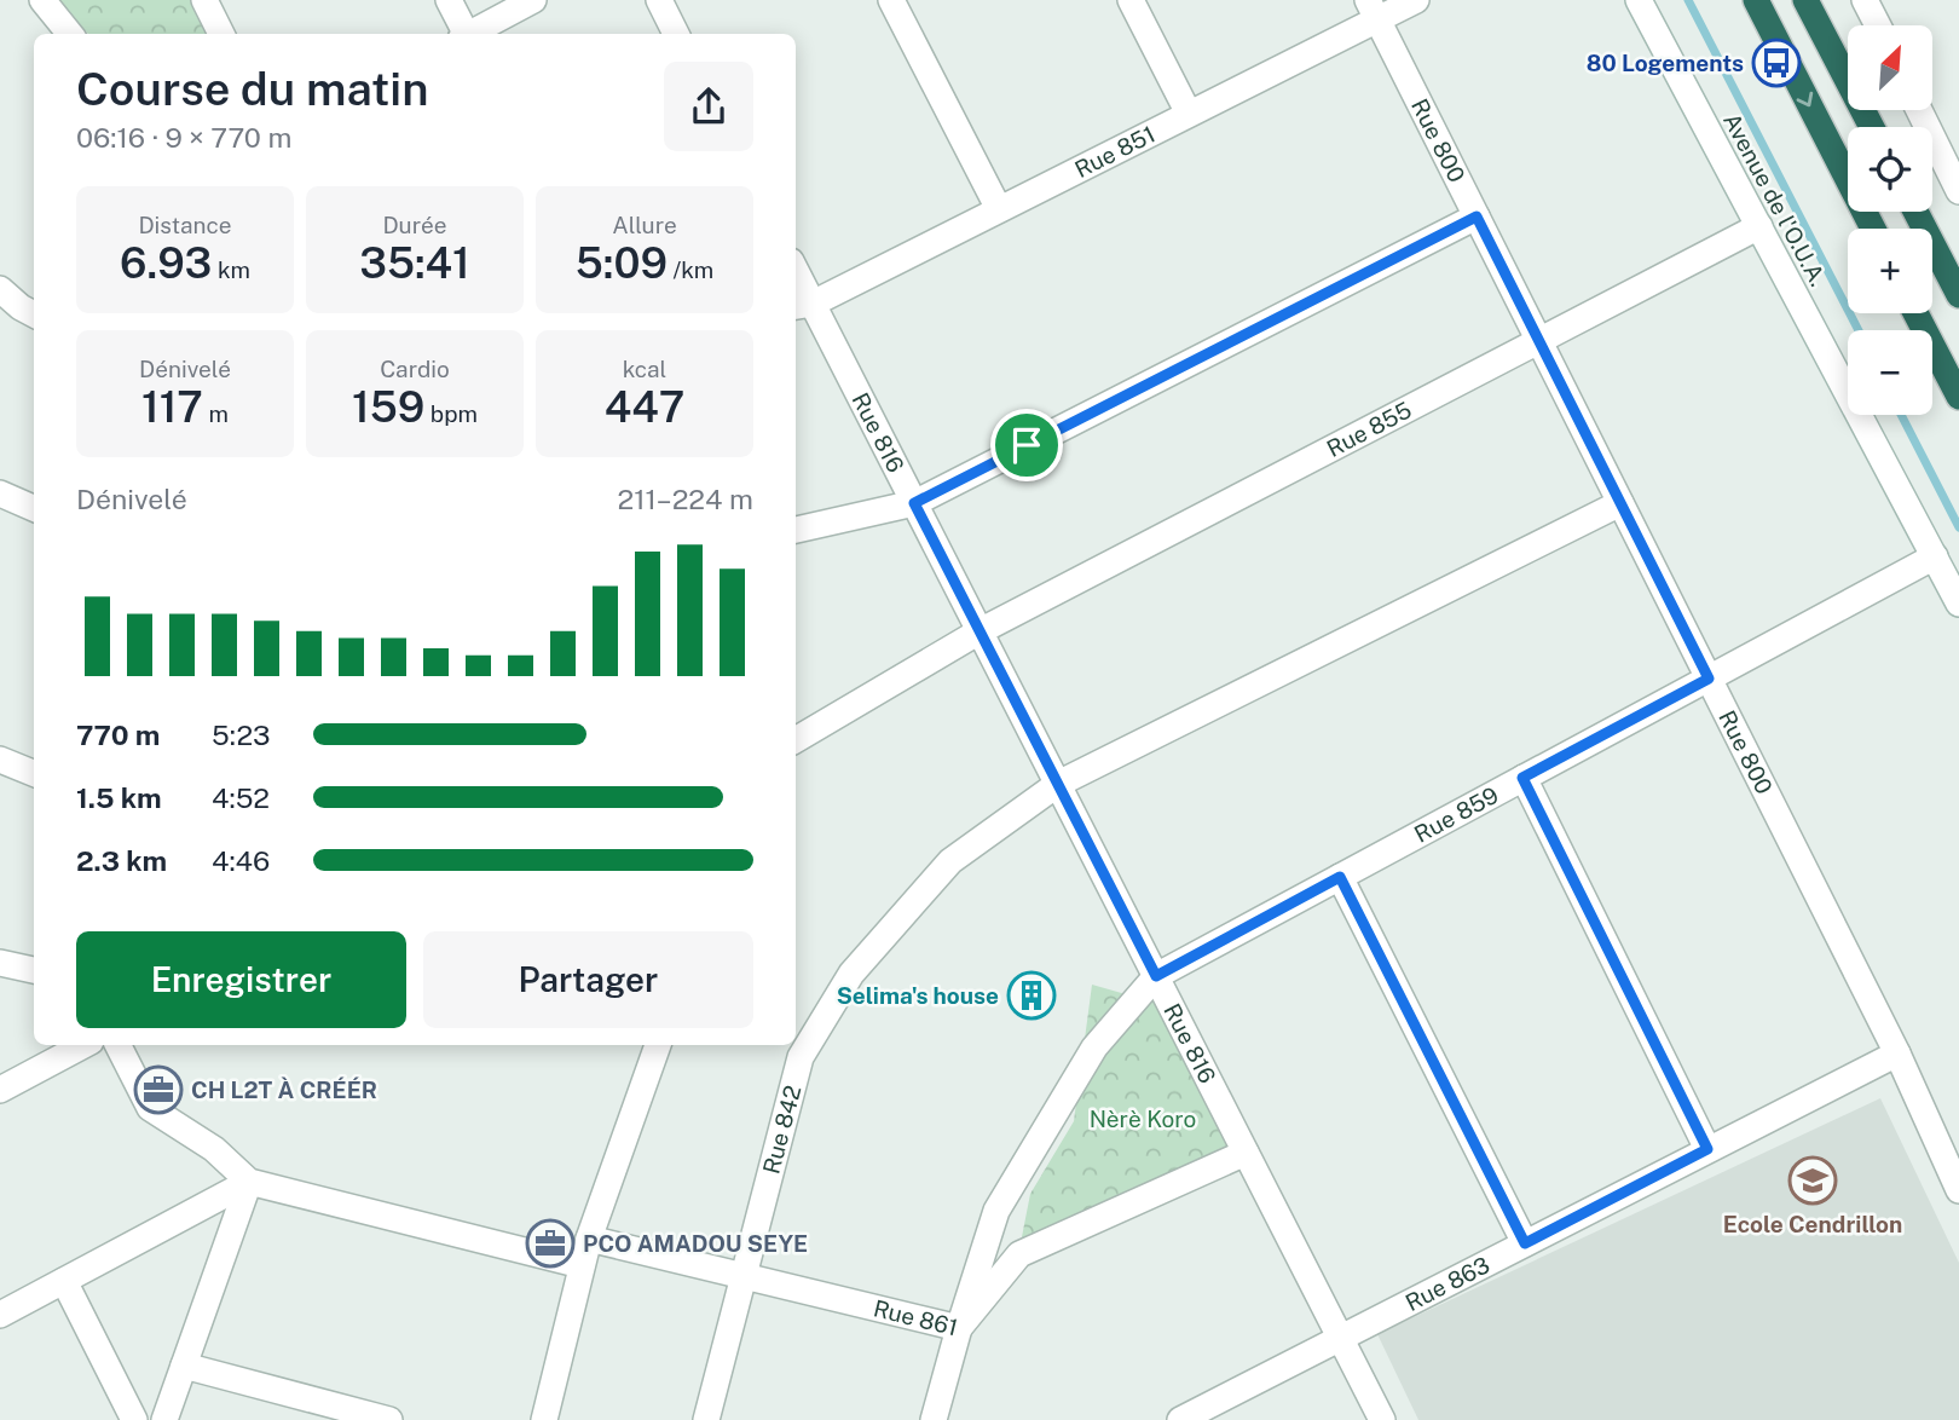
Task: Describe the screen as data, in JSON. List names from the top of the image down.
{
  "streets": {
    "street": [
      "Rue 800",
      "Rue 851",
      "Avenue de l'O.U.A.",
      "Rue 855",
      "Rue 816",
      "Rue 859",
      "Rue 842",
      "Rue 863",
      "Rue 861"
    ]
  },
  "crossings": [
    ["Rue 800", "Rue 851"],
    ["Rue 800", "Rue 855"],
    ["Rue 800", "Rue 859"],
    ["Rue 800", "Rue 842"],
    ["Rue 800", "Rue 863"],
    ["Rue 851", "Rue 816"],
    ["Avenue de l'O.U.A.", "Rue 855"],
    ["Avenue de l'O.U.A.", "Rue 859"],
    ["Rue 855", "Rue 816"],
    ["Rue 816", "Rue 859"],
    ["Rue 816", "Rue 842"],
    ["Rue 816", "Rue 863"],
    ["Rue 816", "Rue 861"],
    ["Rue 842", "Rue 861"]
  ],
  "parks": ["Nèrè Koro"],
  "places": {
    "bus stop": ["80 Logements"],
    "building": ["Selima's house"],
    "office": ["CH L2T À CRÉÉR", "PCO AMADOU SEYE"],
    "school or university": ["Ecole Cendrillon"]
  },
  "north": "top right",
  "page": {
    "map_buttons": ["+", "−"],
    "heading": ["Course du matin", "06:16 · 9 × 770 m"],
    "stats": [
      ["Distance", "6.93 km"],
      ["Durée", "35:41"],
      ["Allure", "5:09 /km"],
      ["Dénivelé", "117 m"],
      ["Cardio", "159 bpm"],
      ["kcal", "447"]
    ],
    "chart": ["Dénivelé", "211–224 m"],
    "list": [
      {
        "name": "770 m",
        "note": "5:23"
      },
      {
        "name": "1.5 km",
        "note": "4:52"
      },
      {
        "name": "2.3 km",
        "note": "4:46"
      }
    ],
    "buttons": ["Enregistrer", "Partager"]
  }
}
